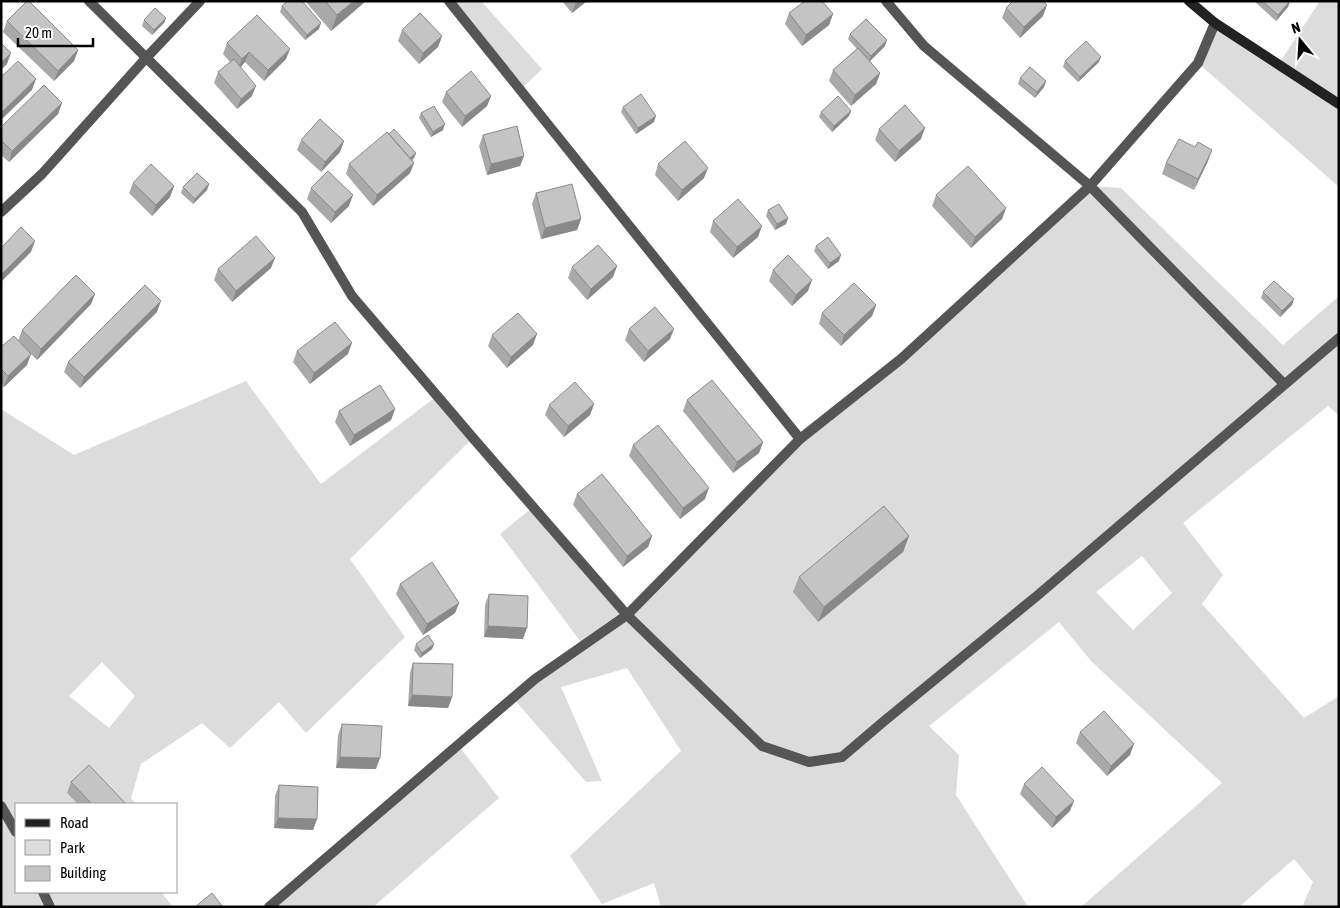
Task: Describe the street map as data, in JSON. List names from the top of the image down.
{
  "legend": ["Road", "Park", "Building"],
  "scale_bar": "20 m",
  "north": "top"
}
